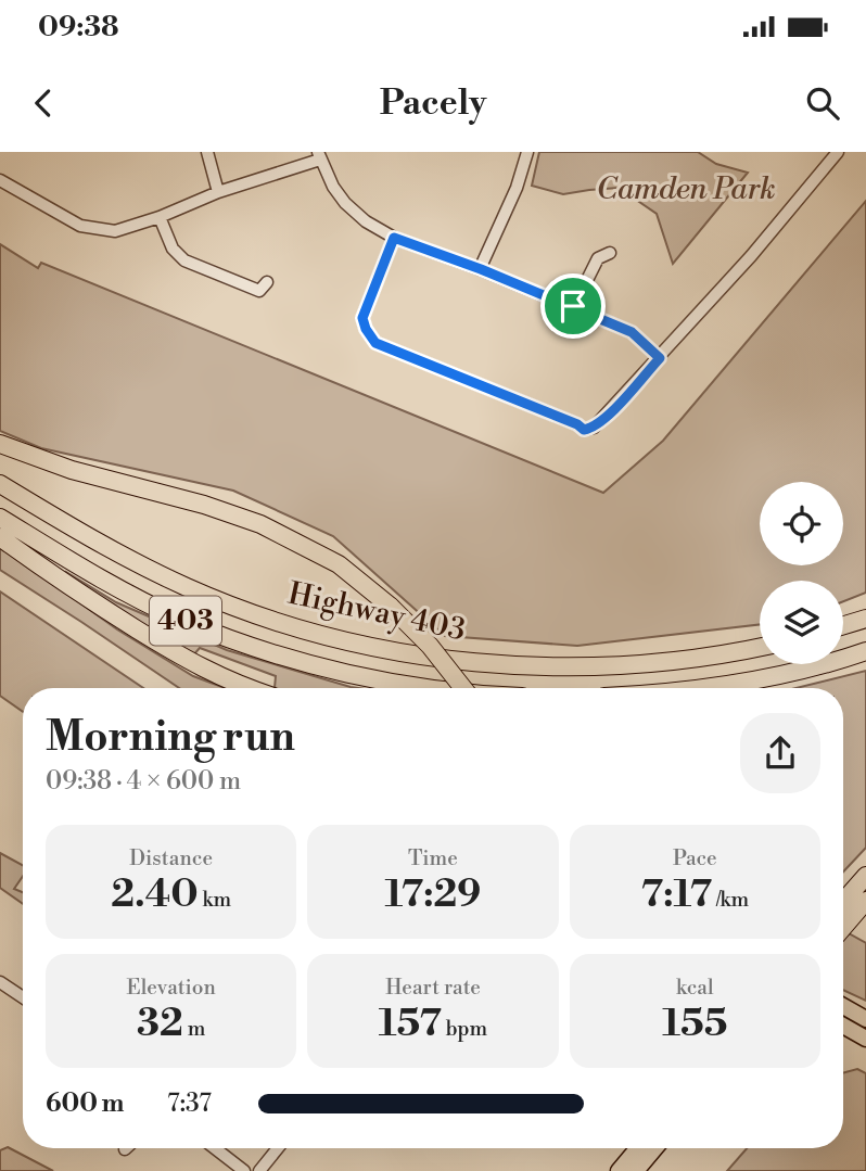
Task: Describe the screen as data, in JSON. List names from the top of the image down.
{
  "streets": {
    "highway": ["Highway 403", "403"]
  },
  "parks": ["Camden Park"],
  "page": {
    "status": "09:38",
    "header": "Pacely",
    "heading": ["Morning run", "09:38 · 4 × 600 m"],
    "stats": [
      ["Distance", "2.40 km"],
      ["Time", "17:29"],
      ["Pace", "7:17 /km"],
      ["Elevation", "32 m"],
      ["Heart rate", "157 bpm"],
      ["kcal", "155"]
    ],
    "list": [
      {
        "name": "600 m",
        "note": "7:37"
      }
    ]
  }
}
